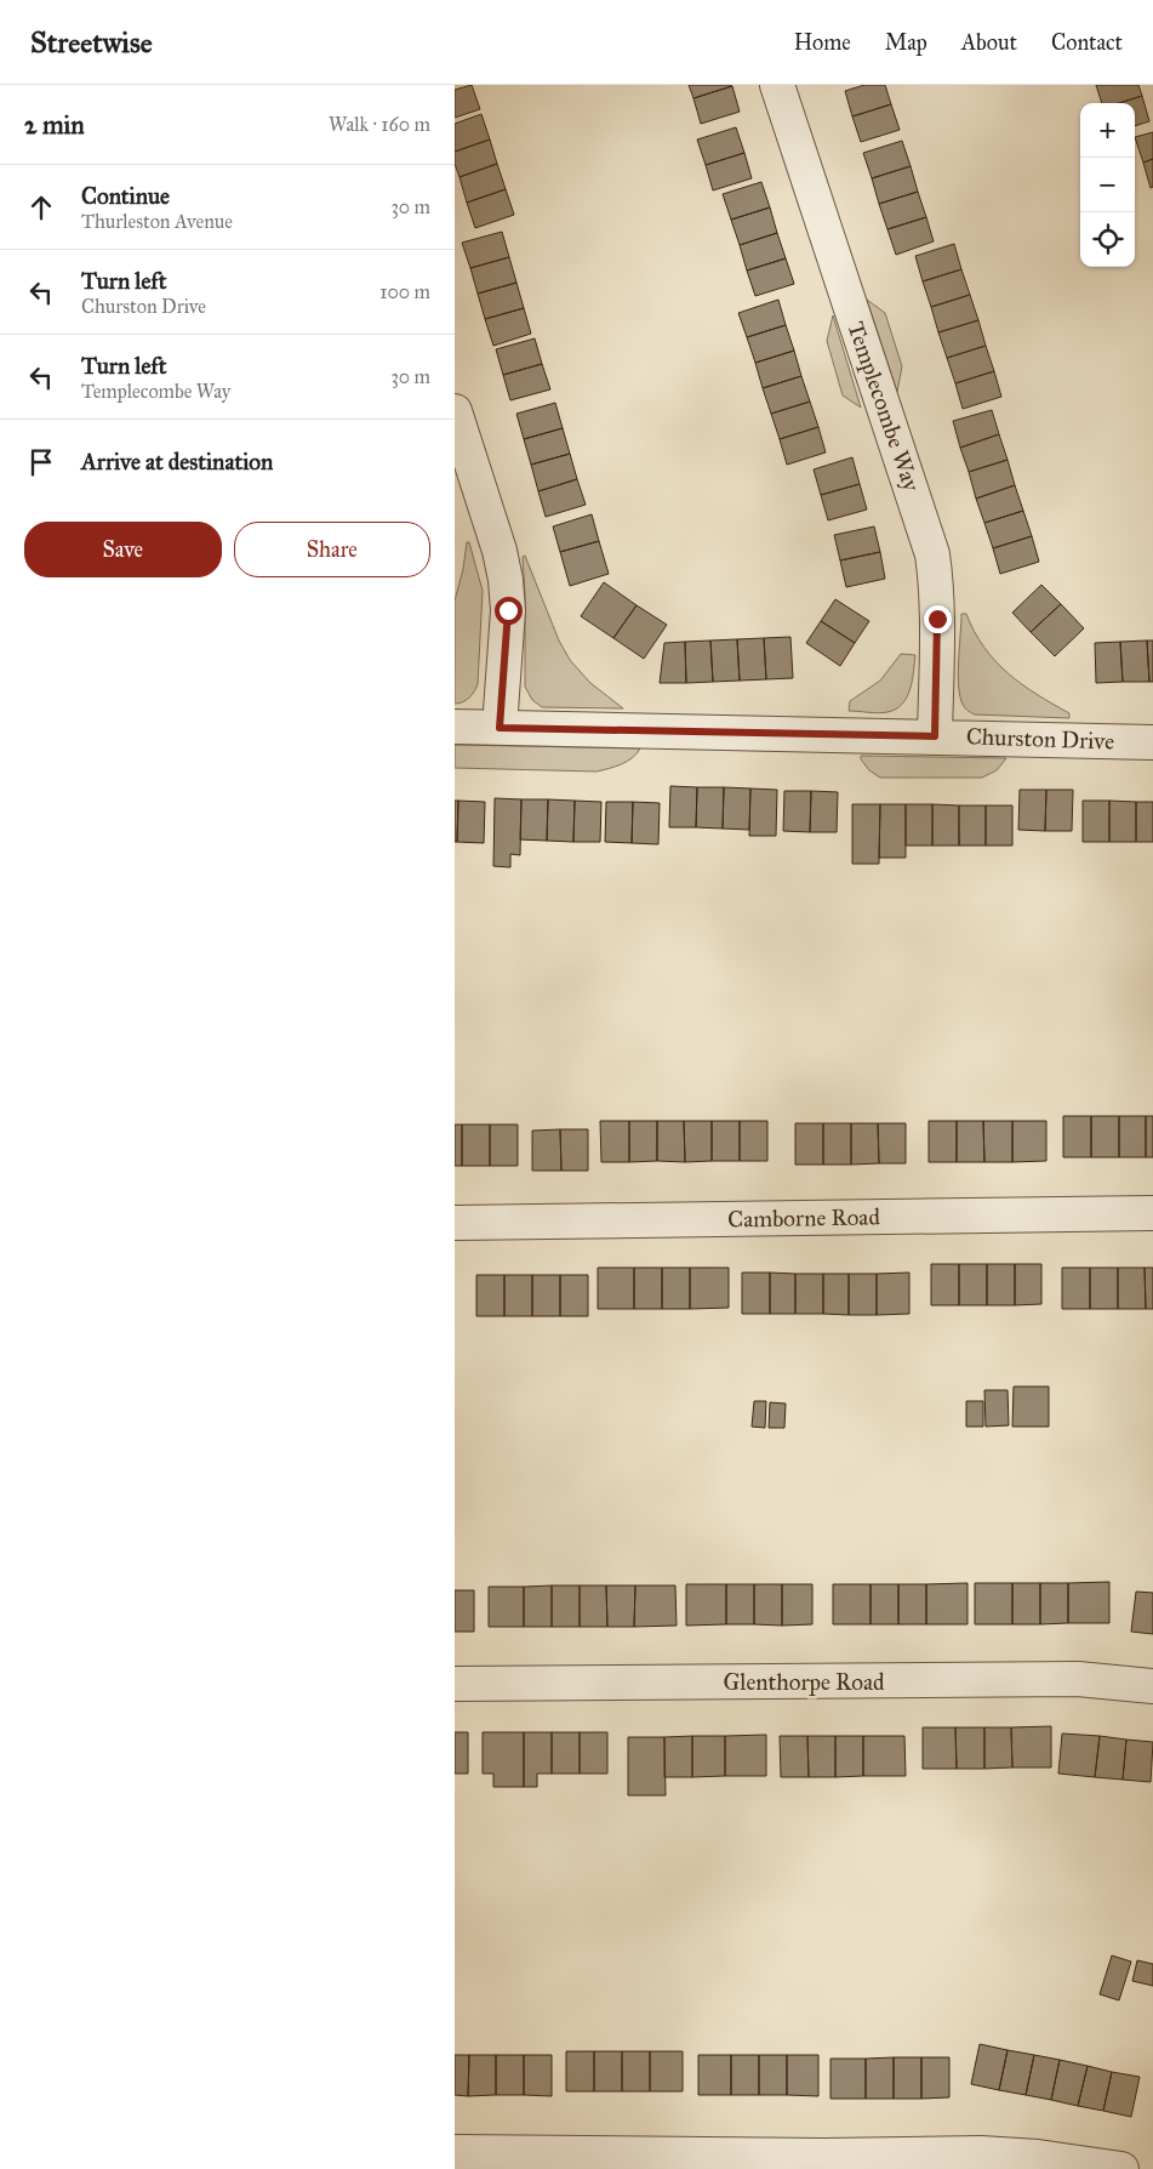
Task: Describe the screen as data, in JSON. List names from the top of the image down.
{
  "streets": {
    "street": [
      "Templecombe Way",
      "Churston Drive",
      "Camborne Road",
      "Glenthorpe Road"
    ]
  },
  "crossings": [
    ["Templecombe Way", "Churston Drive"]
  ],
  "page": {
    "header": "Streetwise",
    "nav": [
      "Home",
      "Map",
      "About",
      "Contact"
    ],
    "heading": ["2 min", "Walk · 160 m"],
    "map_buttons": ["+", "−"],
    "list": [
      ["Continue", "Thurleston Avenue", "30 m"],
      ["Turn left", "Churston Drive", "100 m"],
      ["Turn left", "Templecombe Way", "30 m"],
      "Arrive at destination"
    ],
    "buttons": ["Save", "Share"]
  }
}
